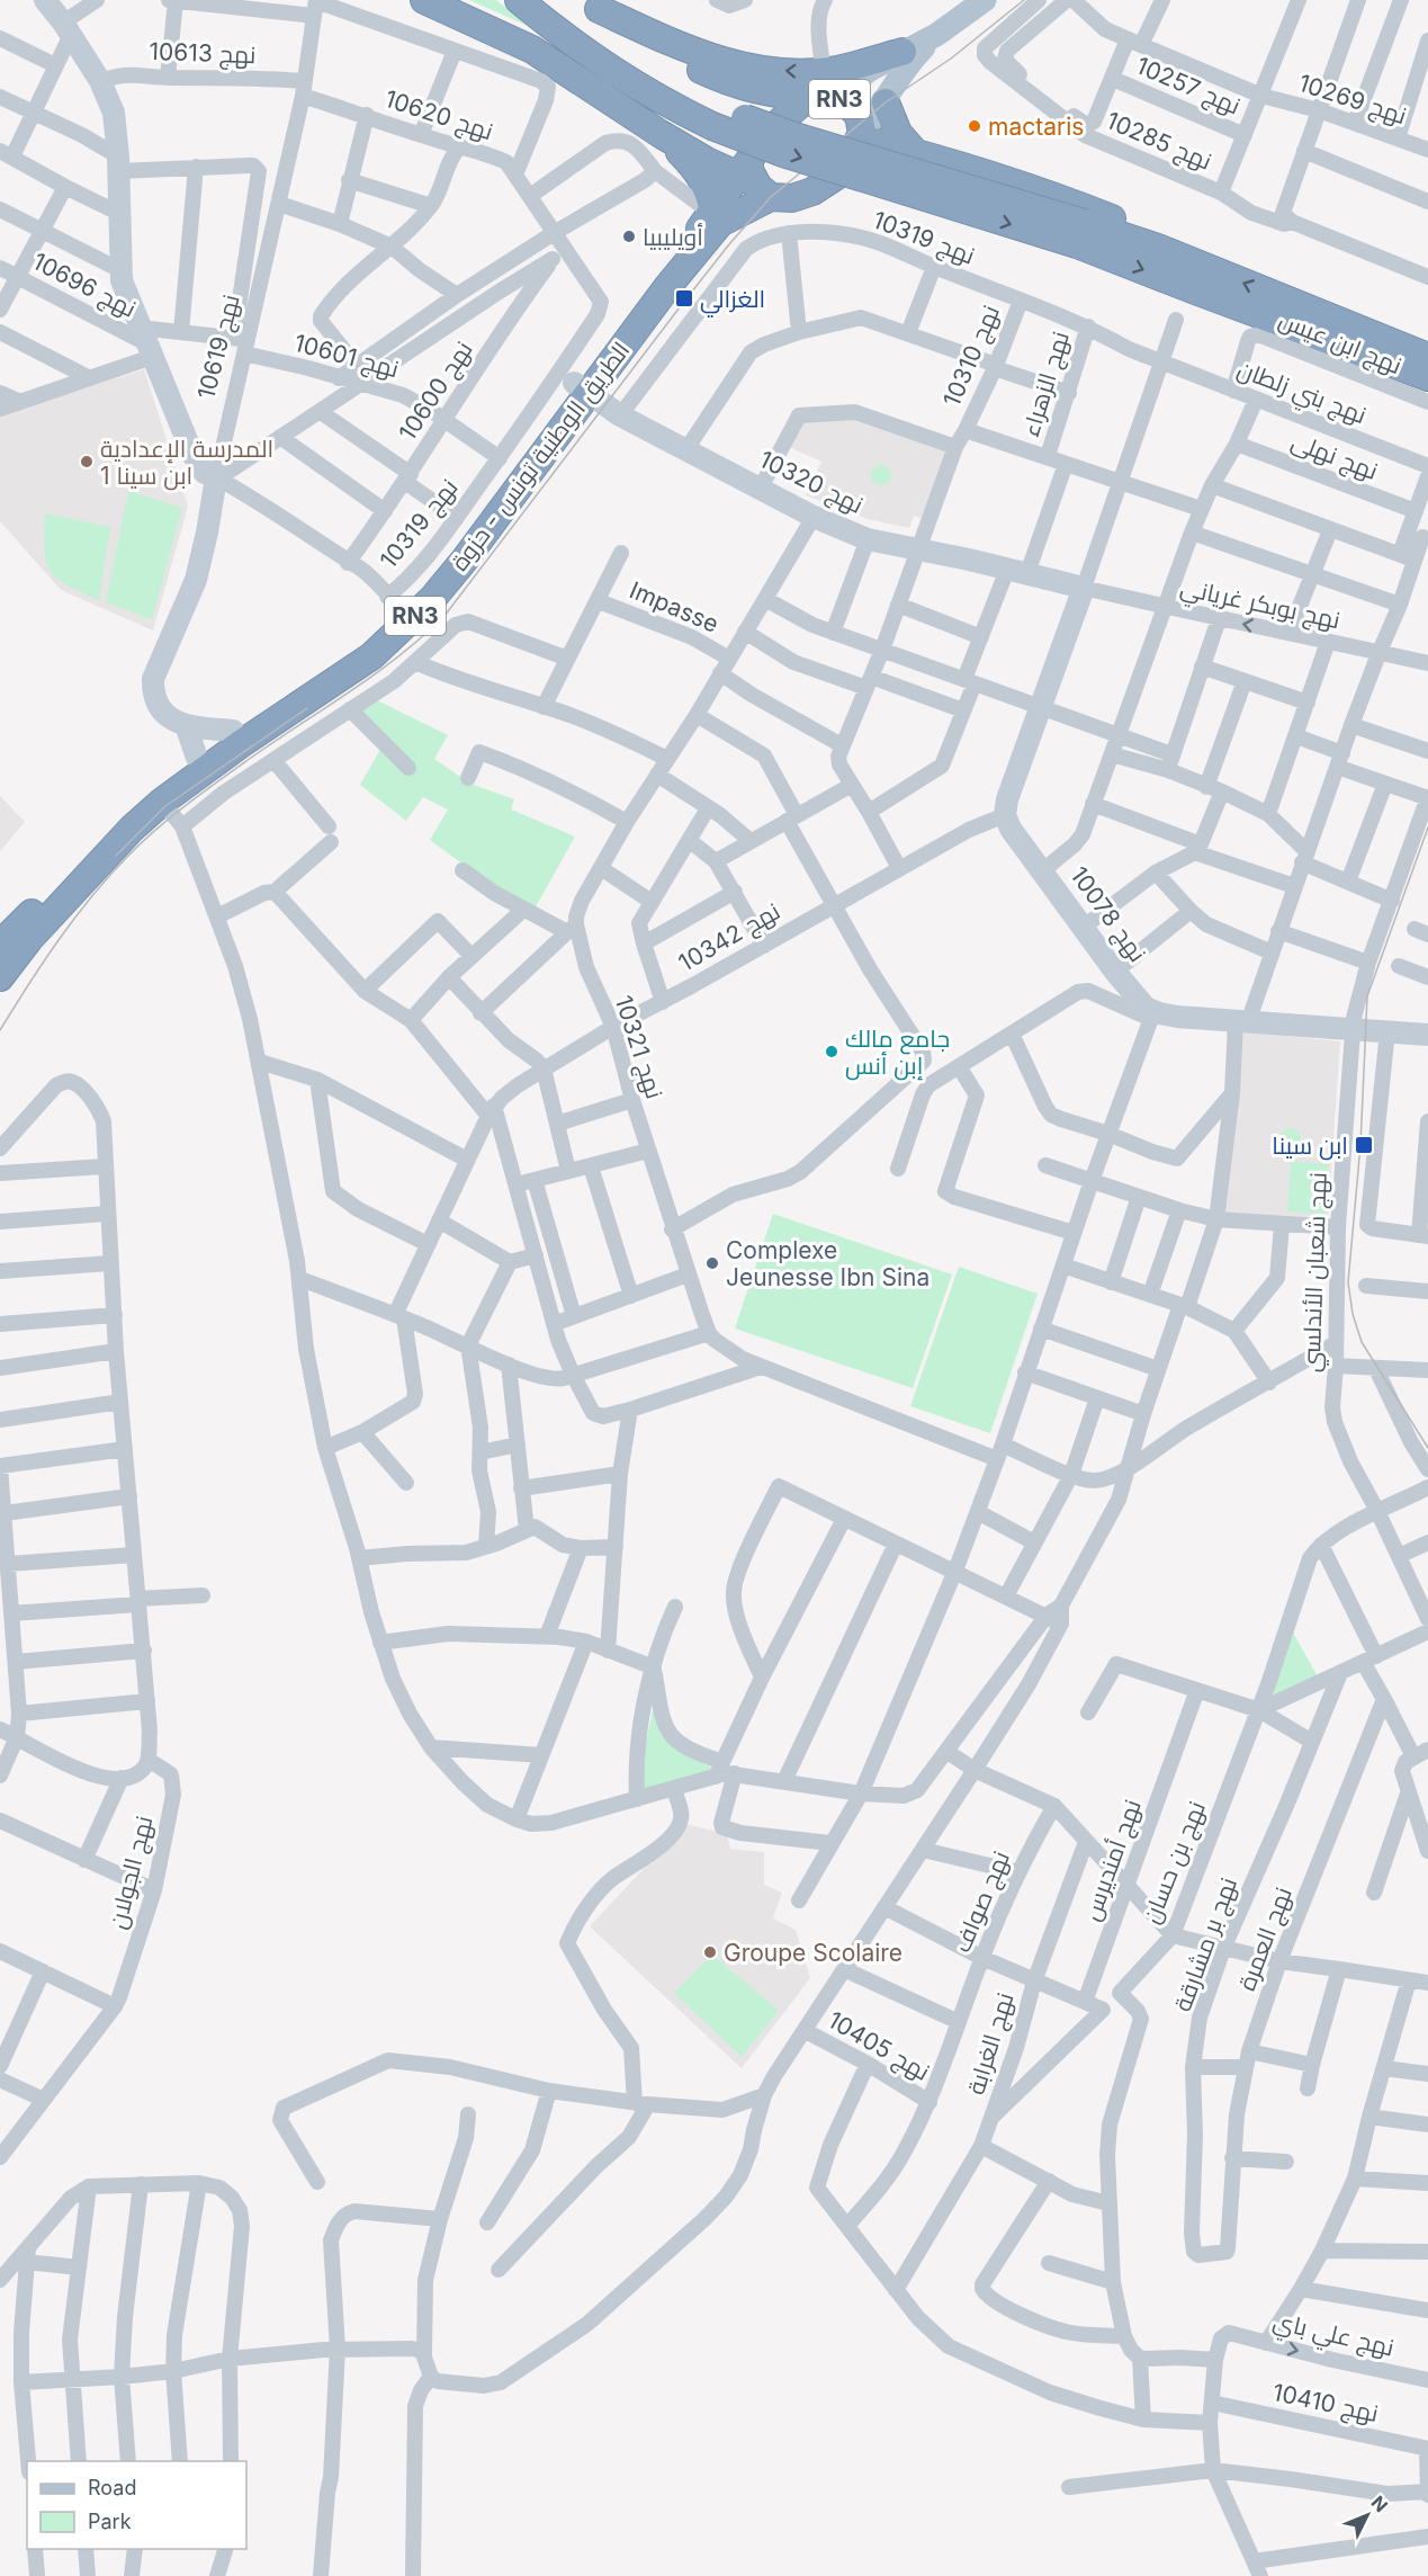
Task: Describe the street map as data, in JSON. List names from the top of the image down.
{
  "streets": {
    "highway": ["RN3", "الطريق الوطنية تونس - حزوة"],
    "street": [
      "نهج 10613",
      "نهج 10257",
      "نهج 10269",
      "نهج 10620",
      "نهج 10285",
      "نهج 10319",
      "نهج 10696",
      "نهج ابن عيس",
      "نهج 10619",
      "نهج 10601",
      "نهج 10310",
      "نهج الزهراء",
      "نهج 10600",
      "نهج بني زلطان",
      "نهج نهلى",
      "نهج 10320",
      "نهج بوبكر غرياني",
      "Impasse",
      "نهج 10078",
      "نهج 10342",
      "نهج 10321",
      "نهج شعبان الأندلسي",
      "نهج أمنديرس",
      "نهج بن حسان",
      "نهج الجولان",
      "نهج صواف",
      "نهج العمرة",
      "نهج بر مشارقة",
      "نهج الغرابة",
      "نهج 10405",
      "نهج علي باي",
      "نهج 10410"
    ]
  },
  "crossings": [
    ["نهج 10613", "نهج 10620"],
    ["نهج 10613", "نهج 10619"],
    ["RN3", "الطريق الوطنية تونس - حزوة"],
    ["نهج 10620", "نهج 10319"],
    ["نهج 10620", "نهج 10619"],
    ["نهج 10620", "نهج 10600"],
    ["نهج 10319", "نهج 10601"],
    ["نهج 10319", "نهج 10310"],
    ["نهج 10319", "نهج الزهراء"],
    ["نهج 10319", "نهج 10600"],
    ["نهج 10319", "نهج بني زلطان"],
    ["نهج 10319", "الطريق الوطنية تونس - حزوة"],
    ["نهج 10319", "نهج 10320"],
    ["نهج 10696", "نهج 10601"],
    ["نهج ابن عيس", "نهج بني زلطان"],
    ["نهج 10619", "نهج 10601"],
    ["نهج 10601", "نهج 10600"],
    ["نهج 10310", "نهج 10320"],
    ["الطريق الوطنية تونس - حزوة", "نهج 10320"],
    ["نهج 10320", "نهج بوبكر غرياني"],
    ["نهج 10078", "نهج 10342"],
    ["نهج 10342", "نهج 10321"],
    ["نهج شعبان الأندلسي", "نهج بن حسان"],
    ["نهج صواف", "نهج 10405"],
    ["نهج العمرة", "نهج بر مشارقة"]
  ],
  "places": {
    "other": [
      "mactaris",
      "أويليبيا",
      "المدرسة الإعدادية ابن سينا 1",
      "جامع مالك إبن أنس",
      "Complexe Jeunesse Ibn Sina",
      "Groupe Scolaire"
    ],
    "transit": ["الغزالي", "ابن سينا"]
  },
  "legend": ["Road", "Park"],
  "north": "top right"
}
